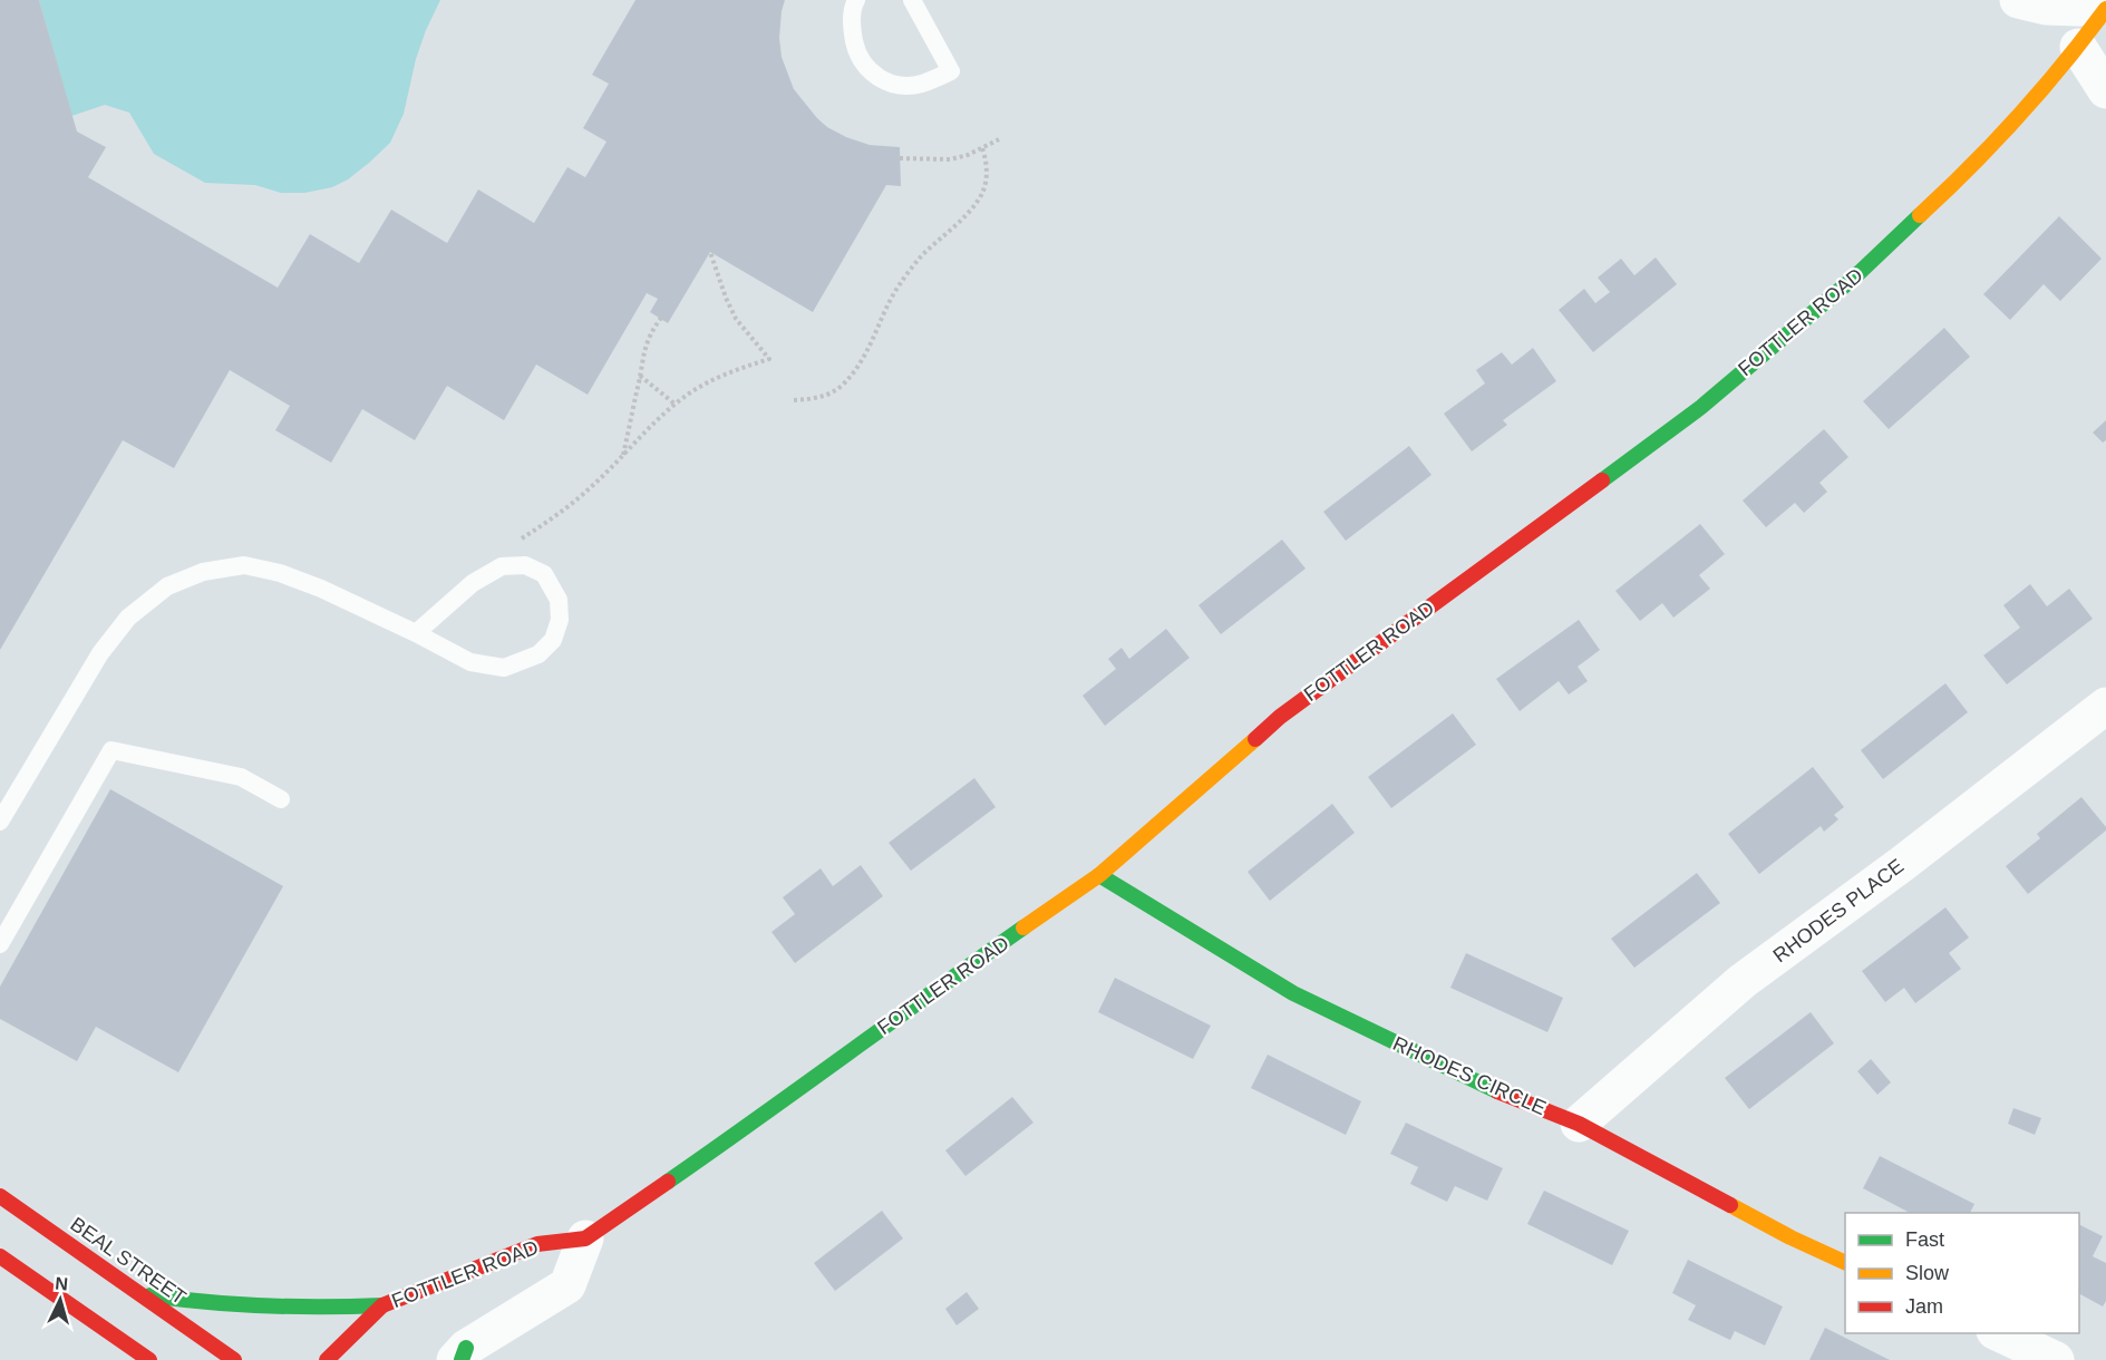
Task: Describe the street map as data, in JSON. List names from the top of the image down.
{
  "streets": {
    "street": [
      "FOTTLER ROAD",
      "RHODES PLACE",
      "RHODES CIRCLE",
      "BEAL STREET"
    ]
  },
  "crossings": [
    ["FOTTLER ROAD", "RHODES CIRCLE"],
    ["RHODES PLACE", "RHODES CIRCLE"]
  ],
  "legend": ["Fast", "Slow", "Jam"],
  "north": "top"
}
